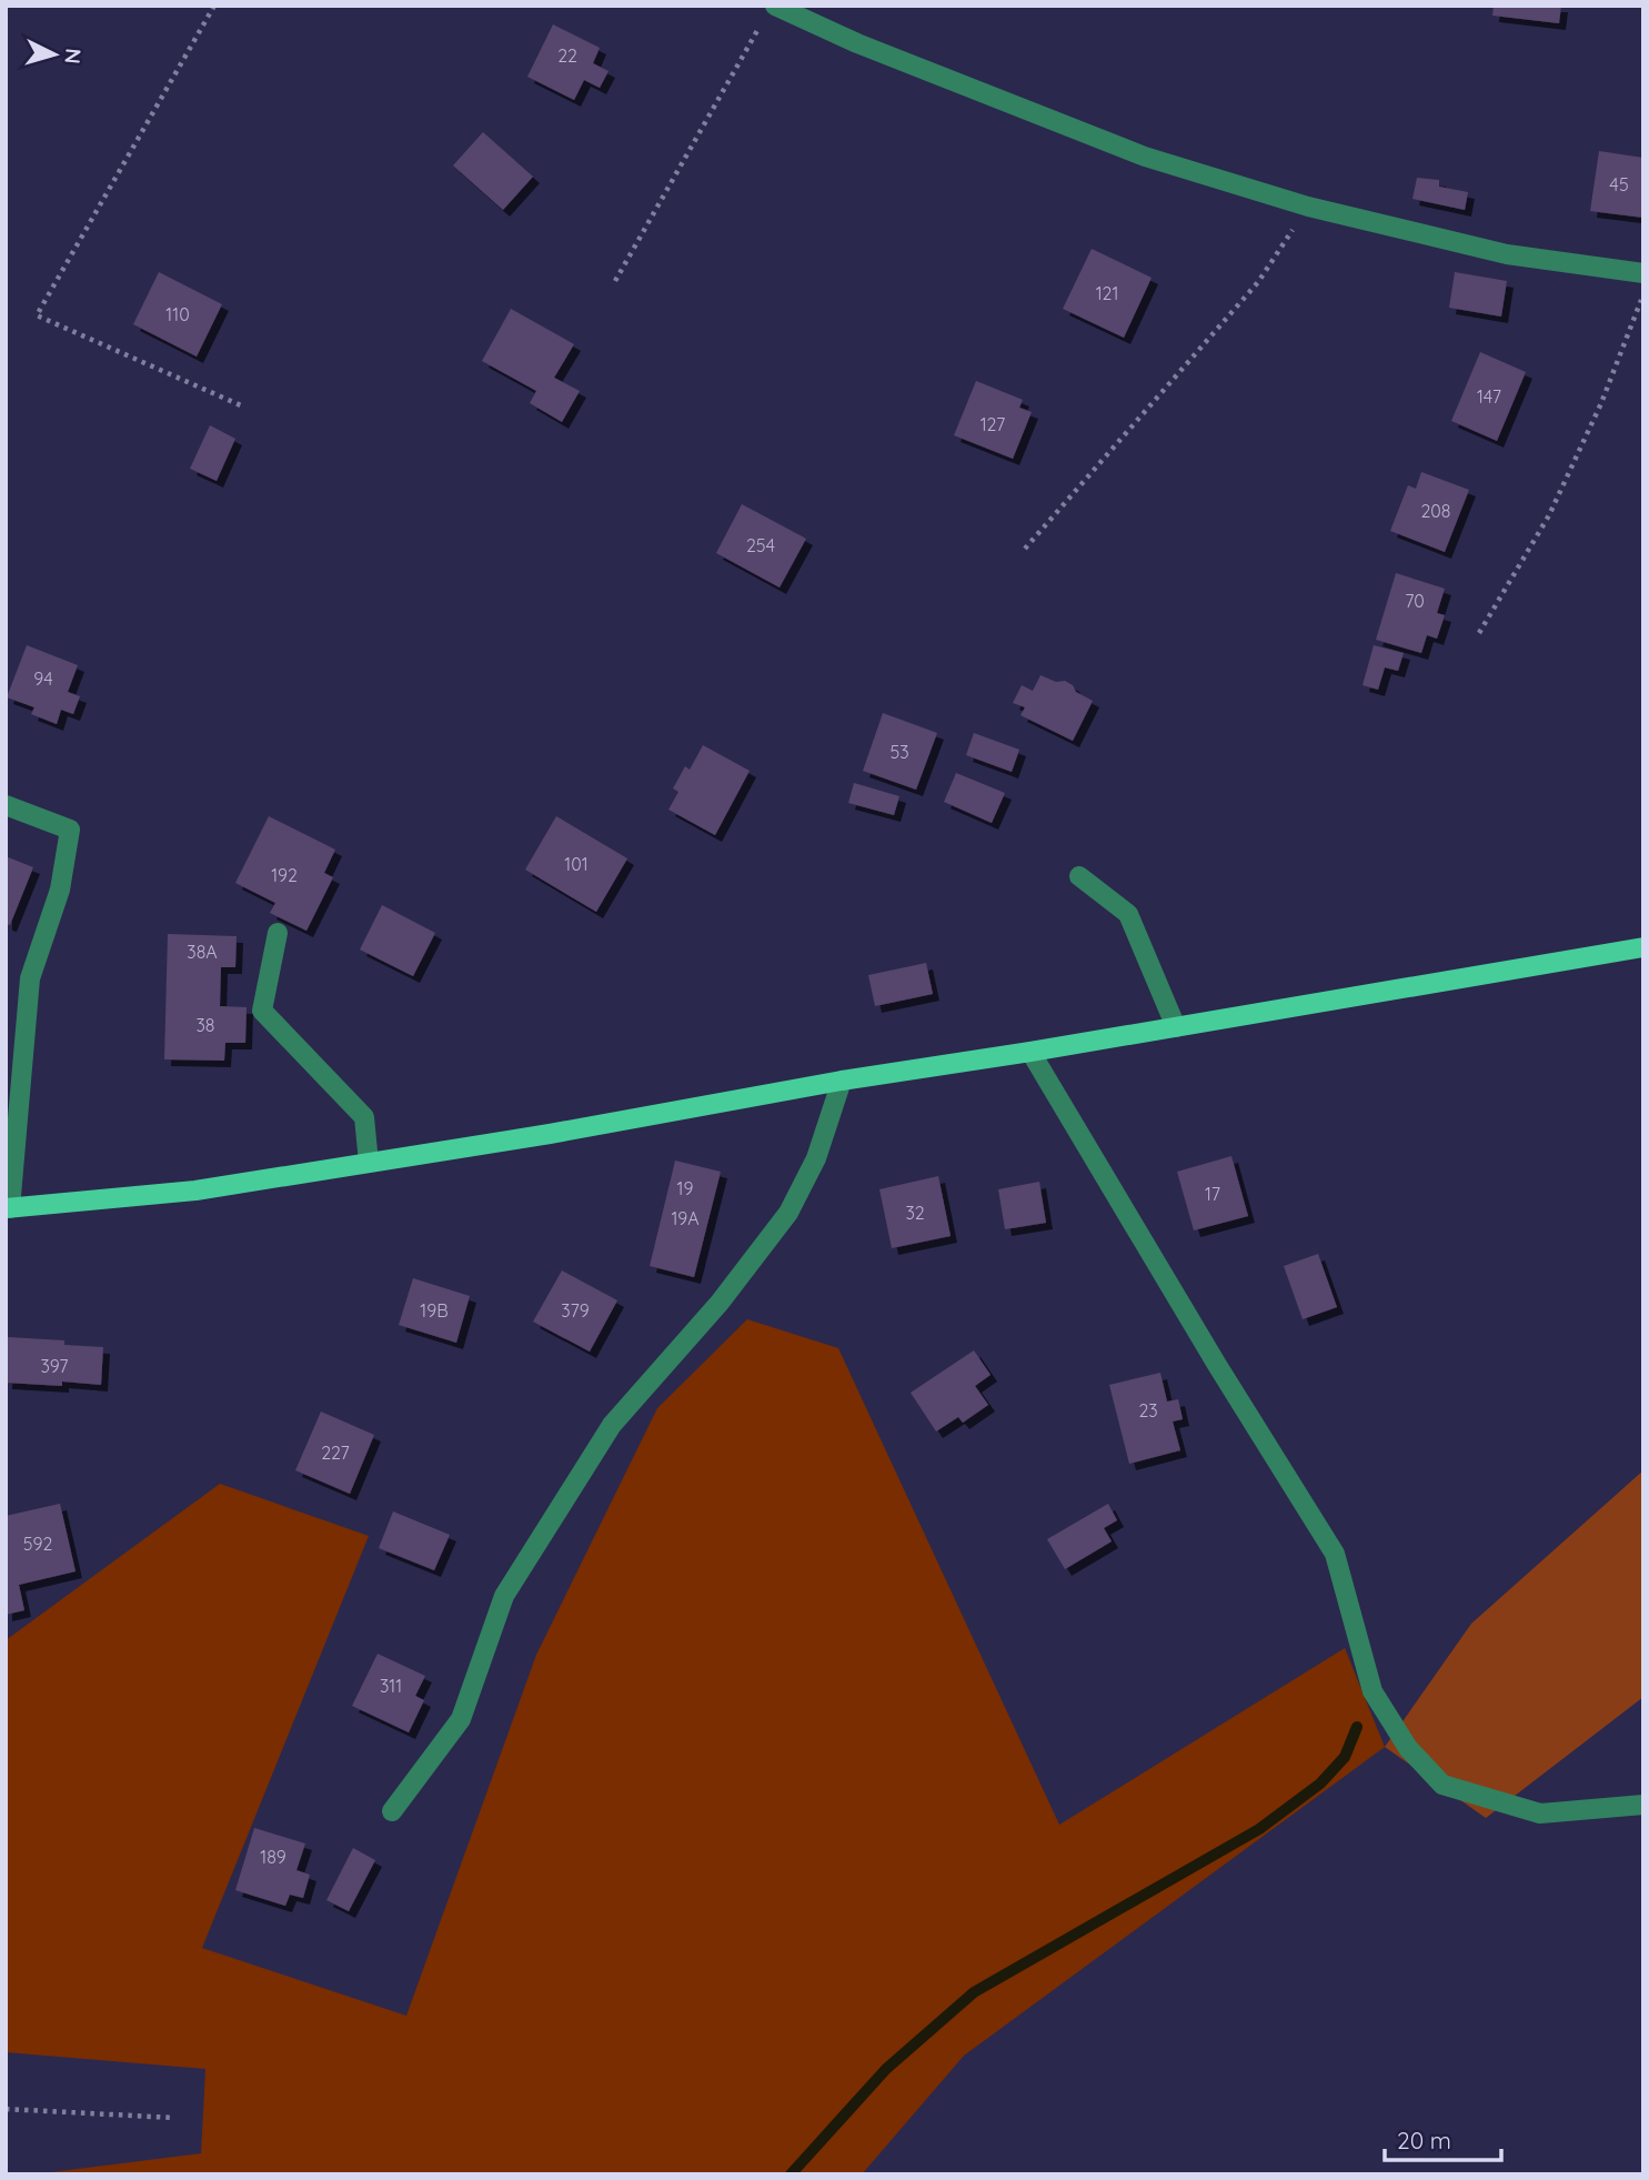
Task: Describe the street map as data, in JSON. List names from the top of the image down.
{
  "house_numbers": [
    "22",
    "45",
    "121",
    "110",
    "147",
    "127",
    "208",
    "254",
    "70",
    "94",
    "53",
    "101",
    "192",
    "38A",
    "38",
    "19",
    "17",
    "32",
    "19A",
    "19B",
    "379",
    "397",
    "23",
    "227",
    "592",
    "311",
    "189"
  ],
  "scale_bar": "20 m",
  "north": "right"
}
